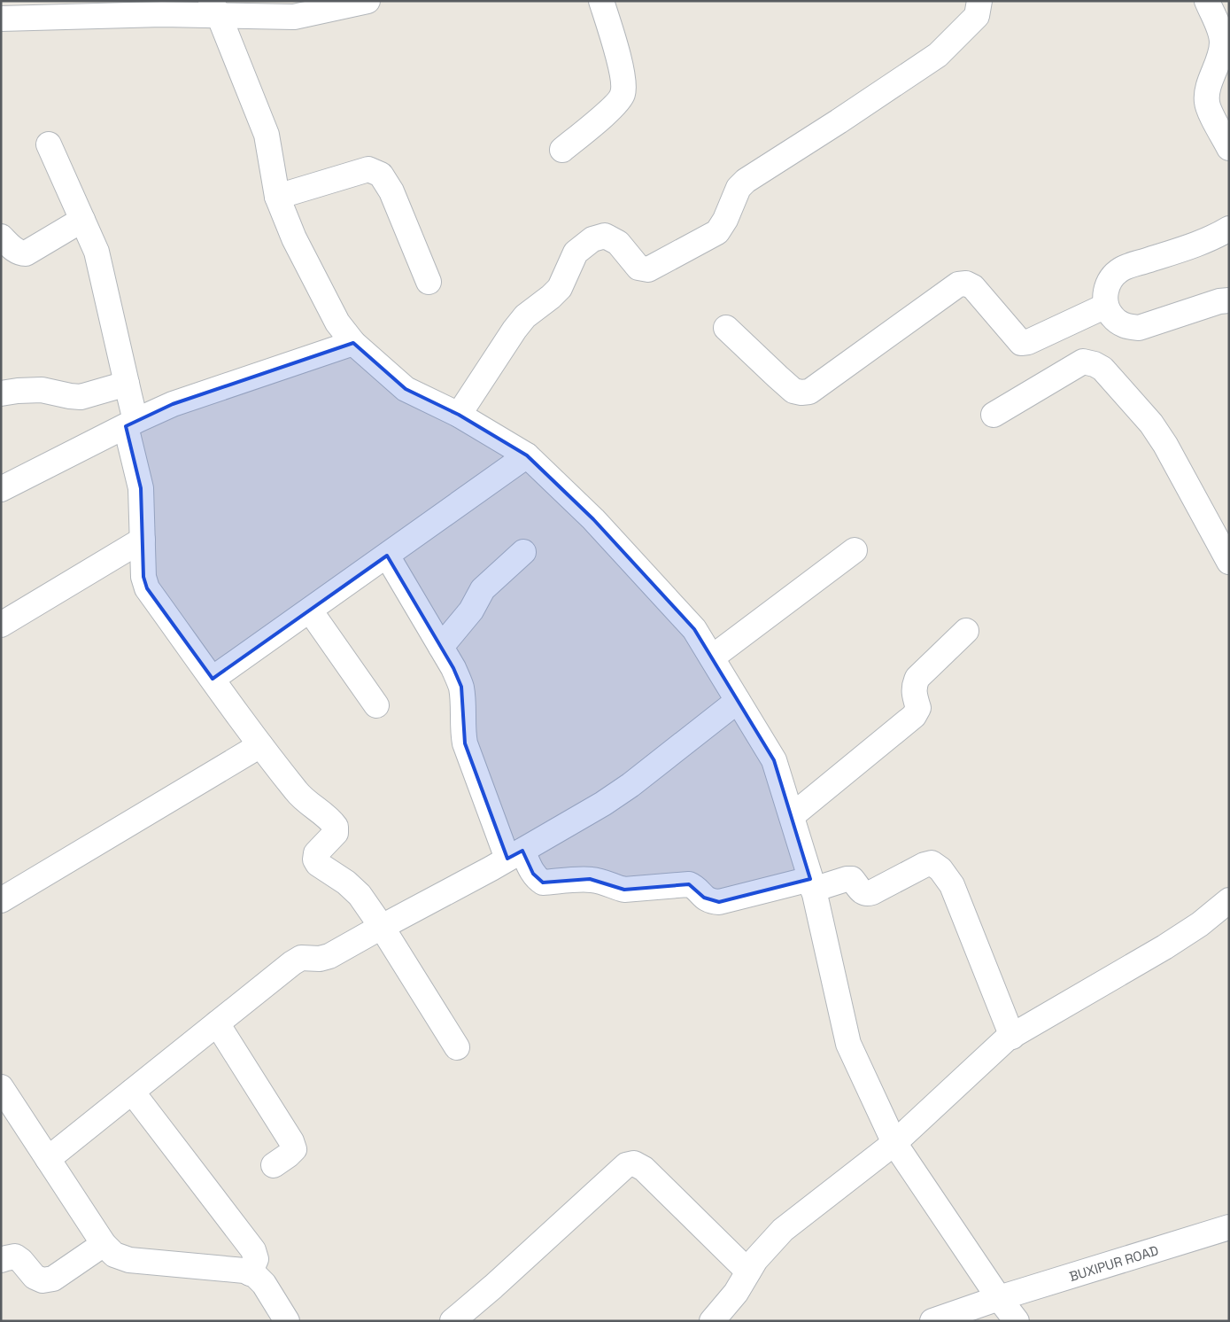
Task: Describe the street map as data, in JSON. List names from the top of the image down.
{
  "streets": {
    "street": ["BUXIPUR ROAD"]
  }
}
